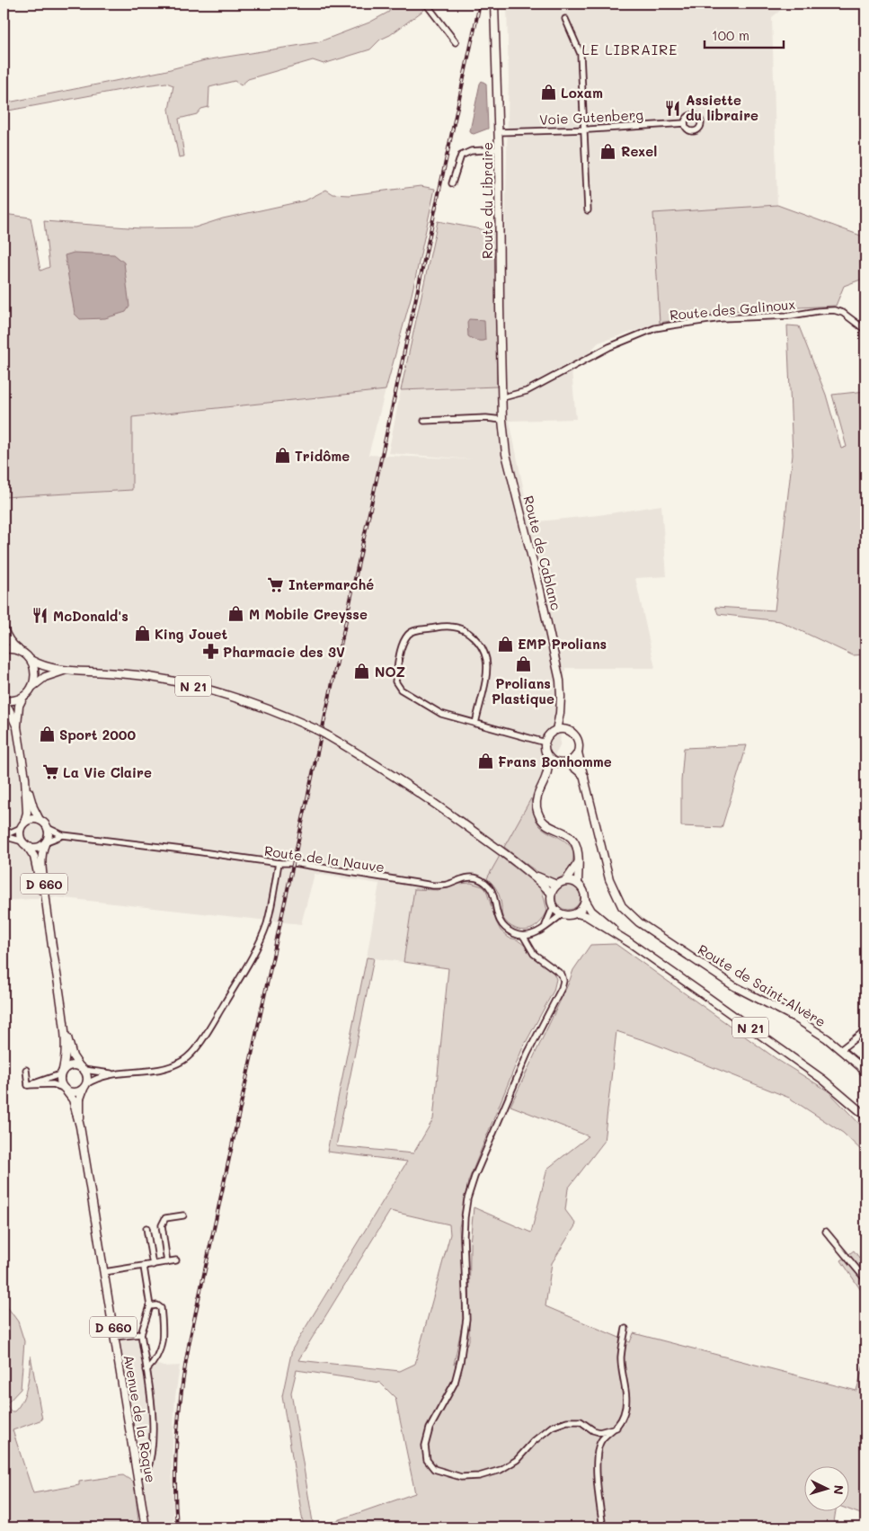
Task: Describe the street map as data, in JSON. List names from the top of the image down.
{
  "streets": {
    "main road": [
      "Route du Libraire",
      "Route de Cablanc",
      "N 21",
      "D 660",
      "Route de Saint-Alvère",
      "Avenue de la Roque"
    ],
    "street": ["Voie Gutenberg", "Route des Galinoux", "Route de la Nauve"]
  },
  "crossings": [
    ["Voie Gutenberg", "Route du Libraire"],
    ["Route du Libraire", "Route des Galinoux"],
    ["Route du Libraire", "Route de Cablanc"],
    ["Route des Galinoux", "Route de Cablanc"],
    ["Route de la Nauve", "D 660"],
    ["D 660", "Avenue de la Roque"]
  ],
  "districts": ["LE LIBRAIRE"],
  "places": {
    "shop": [
      "Loxam",
      "Rexel",
      "Tridôme",
      "M Mobile Creysse",
      "King Jouet",
      "EMP Prolians",
      "Prolians Plastique",
      "NOZ",
      "Sport 2000",
      "Frans Bonhomme"
    ],
    "restaurant": ["Assiette du libraire", "McDonald's"],
    "supermarket": ["Intermarché", "La Vie Claire"],
    "pharmacy": ["Pharmacie des 3V"]
  },
  "scale_bar": "100 m",
  "north": "right"
}
